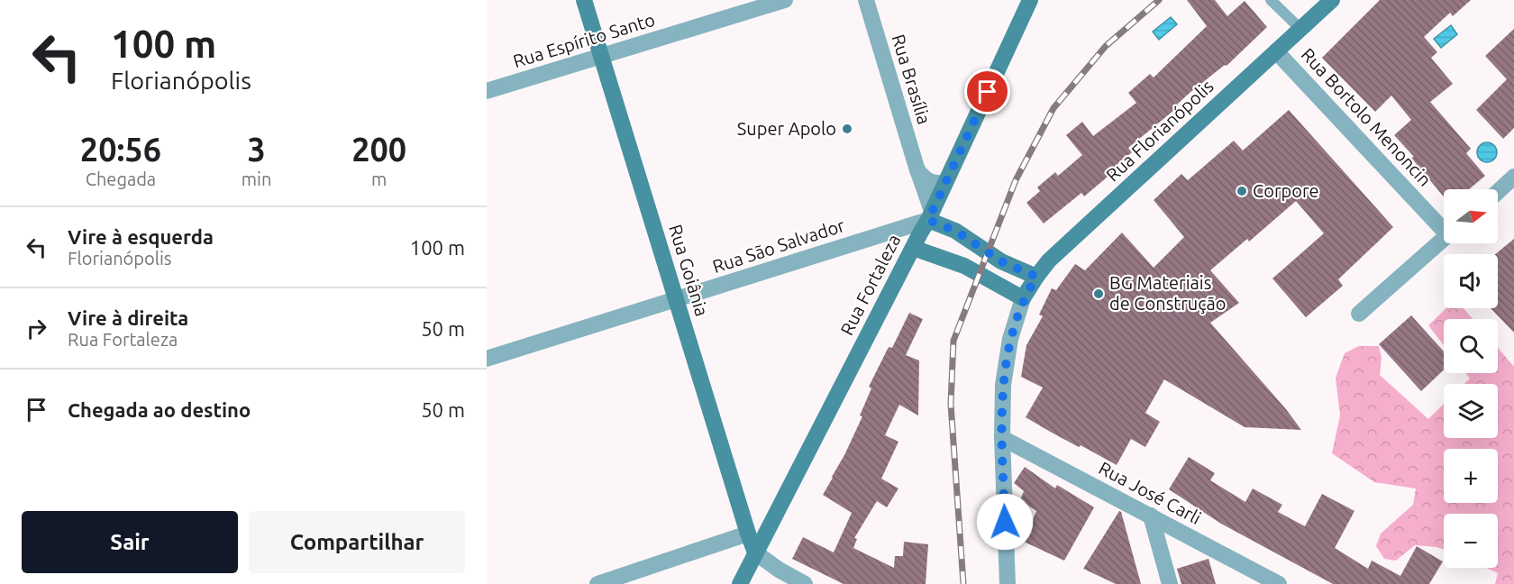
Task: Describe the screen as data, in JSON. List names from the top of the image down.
{
  "streets": {
    "street": [
      "Rua Espírito Santo",
      "Rua Brasília",
      "Rua Bortolo Menoncin",
      "Rua Florianópolis",
      "Rua São Salvador",
      "Rua Goiânia",
      "Rua Fortaleza",
      "Rua José Carli"
    ]
  },
  "crossings": [
    ["Rua Espírito Santo", "Rua Goiânia"],
    ["Rua Brasília", "Rua São Salvador"],
    ["Rua Brasília", "Rua Fortaleza"],
    ["Rua Bortolo Menoncin", "Rua Florianópolis"],
    ["Rua São Salvador", "Rua Goiânia"],
    ["Rua São Salvador", "Rua Fortaleza"],
    ["Rua Goiânia", "Rua Fortaleza"]
  ],
  "places": ["Super Apolo", "Corpore", "BG Materiais de Construção"],
  "north": "right",
  "page": {
    "turn": ["100 m", "Florianópolis"],
    "eta": [
      "20:56",
      "Chegada",
      "3",
      "min",
      "200",
      "m"
    ],
    "map_buttons": ["+", "−"],
    "list": [
      {
        "name": "Vire à esquerda",
        "note": "Florianópolis",
        "value": "100 m"
      },
      {
        "name": "Vire à direita",
        "note": "Rua Fortaleza",
        "value": "50 m"
      },
      {
        "name": "Chegada ao destino",
        "value": "50 m"
      }
    ],
    "buttons": ["Sair", "Compartilhar"]
  }
}
